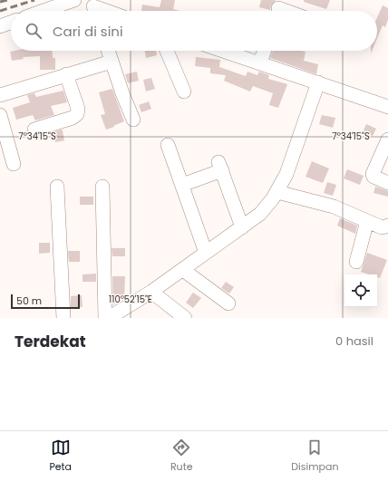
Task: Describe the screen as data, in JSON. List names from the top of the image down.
{
  "scale_bar": "50 m",
  "page": {
    "search": "Cari di sini",
    "scale": "50 m",
    "heading": ["Terdekat", "0 hasil"],
    "nav": ["Peta", "Rute", "Disimpan"]
  },
  "coordinates": ["7°34'15\"S", "110°52'15\"E"]
}
